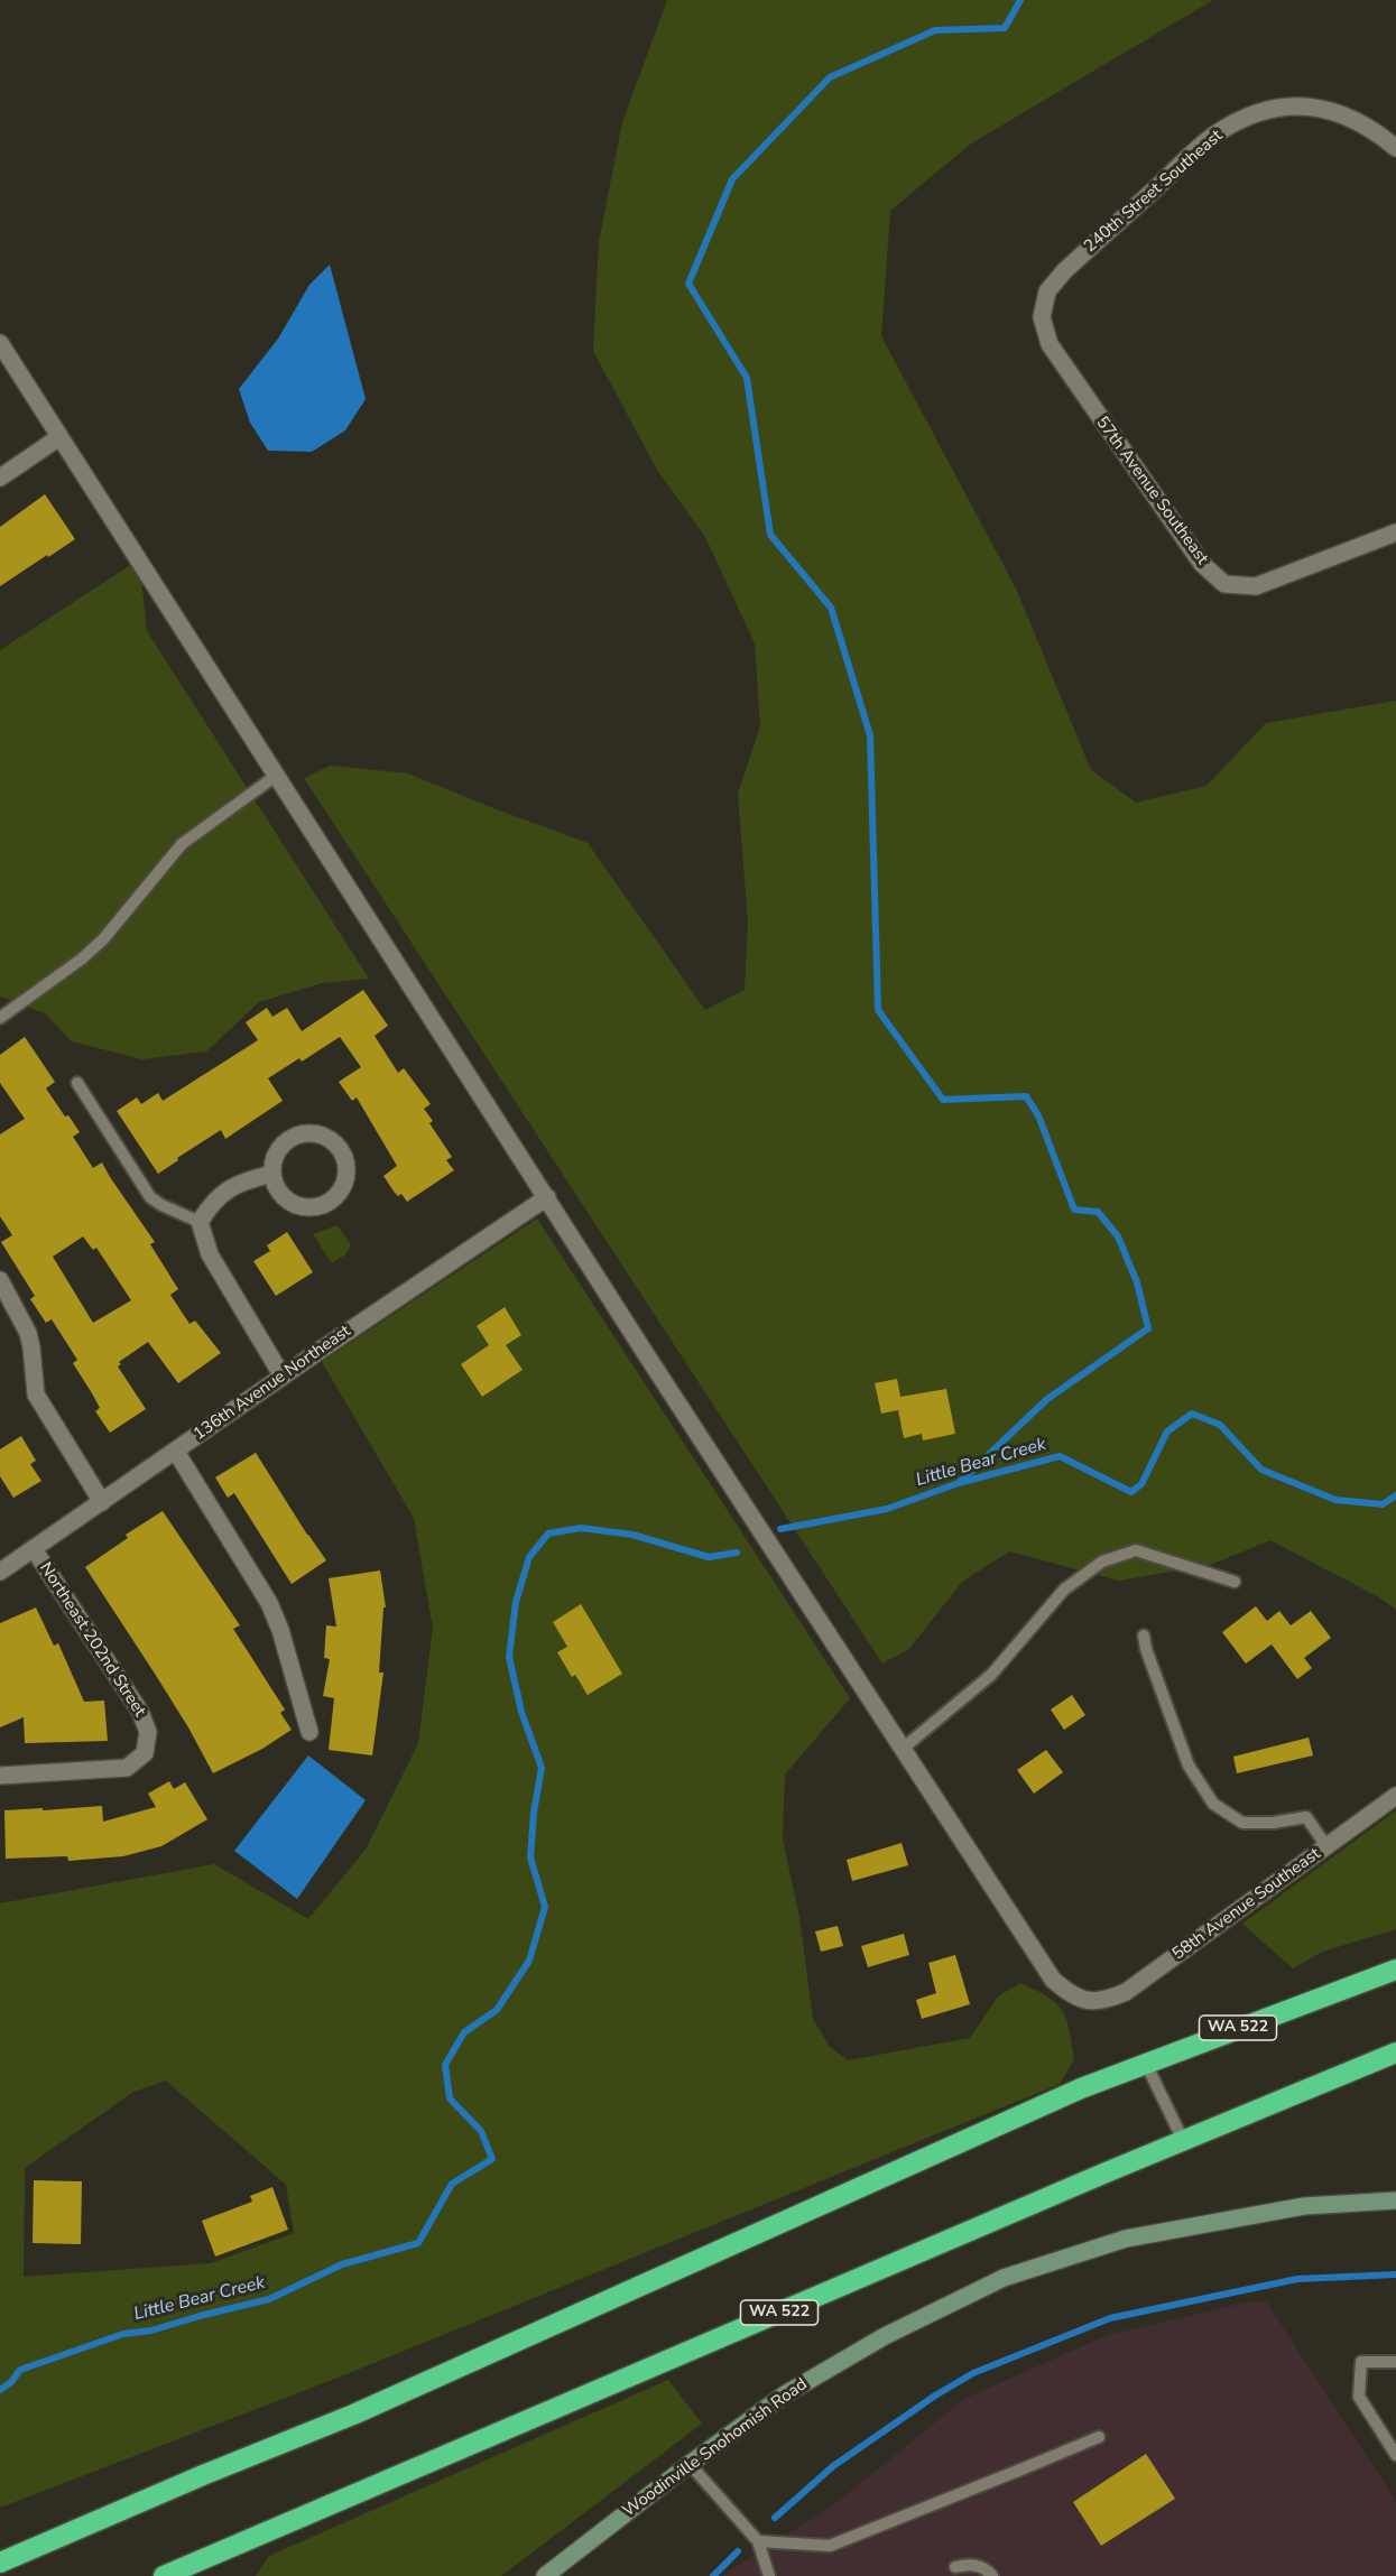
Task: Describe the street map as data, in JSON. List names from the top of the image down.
{
  "streets": {
    "highway": ["WA 522"],
    "main road": ["Woodinville Snohomish Road"],
    "street": [
      "240th Street Southeast",
      "57th Avenue Southeast",
      "136th Avenue Northeast",
      "Northeast 202nd Street",
      "58th Avenue Southeast"
    ]
  },
  "crossings": [
    ["240th Street Southeast", "57th Avenue Southeast"],
    ["136th Avenue Northeast", "Northeast 202nd Street"]
  ],
  "water": ["Little Bear Creek"]
}
